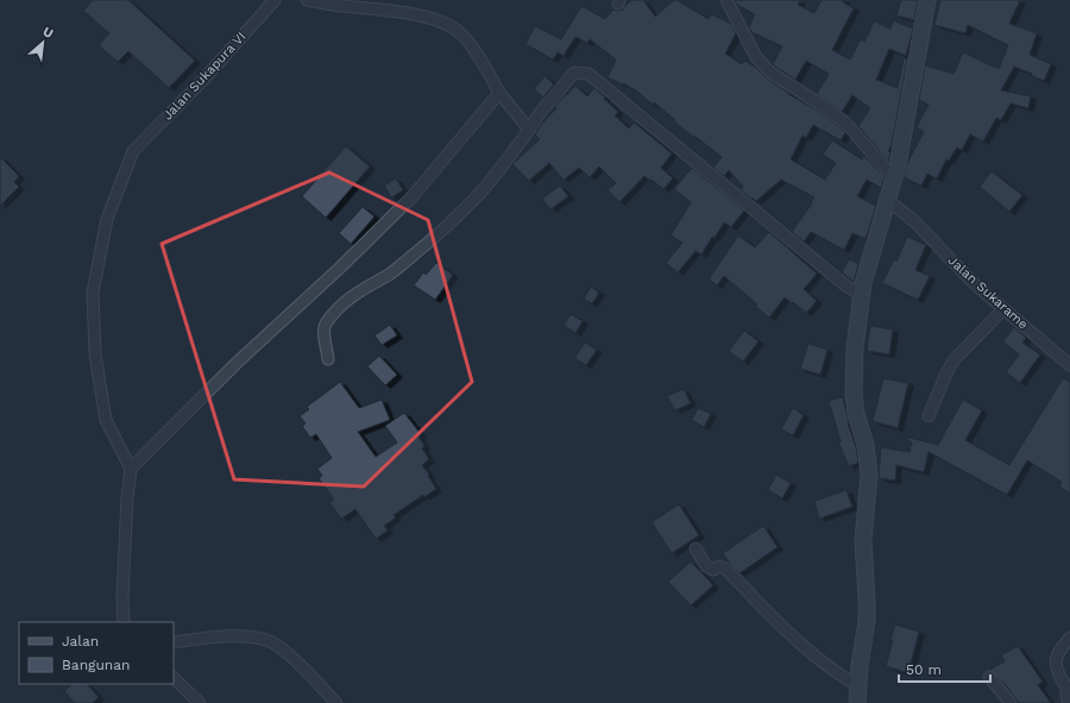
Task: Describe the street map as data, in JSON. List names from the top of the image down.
{
  "streets": {
    "street": ["Jalan Sukapura VI", "Jalan Sukarame"]
  },
  "legend": ["Jalan", "Bangunan"],
  "scale_bar": "50 m",
  "north": "top right"
}
